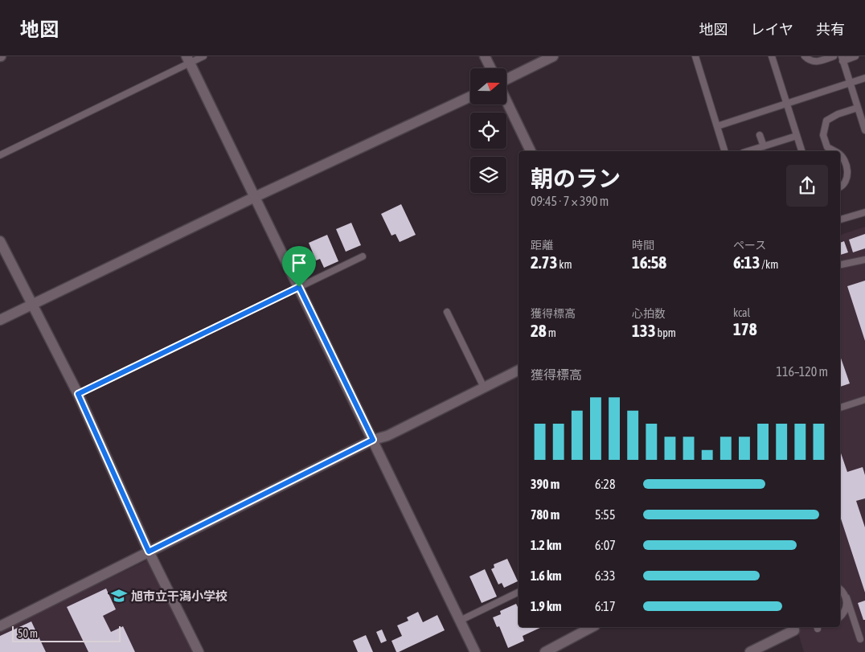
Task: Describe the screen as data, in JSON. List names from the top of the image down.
{
  "places": {
    "school or university": ["旭市立干潟小学校"]
  },
  "scale_bar": "50 m",
  "north": "right",
  "page": {
    "header": "地図",
    "nav": ["地図", "レイヤ", "共有"],
    "heading": ["朝のラン", "09:45 · 7 × 390 m"],
    "stats": [
      ["距離", "2.73 km"],
      ["時間", "16:58"],
      ["ペース", "6:13 /km"],
      ["獲得標高", "28 m"],
      ["心拍数", "133 bpm"],
      ["kcal", "178"]
    ],
    "chart": ["獲得標高", "116–120 m"],
    "list": [
      {
        "name": "390 m",
        "note": "6:28"
      },
      {
        "name": "780 m",
        "note": "5:55"
      },
      {
        "name": "1.2 km",
        "note": "6:07"
      },
      {
        "name": "1.6 km",
        "note": "6:33"
      },
      {
        "name": "1.9 km",
        "note": "6:17"
      }
    ],
    "scale": "50 m"
  }
}
